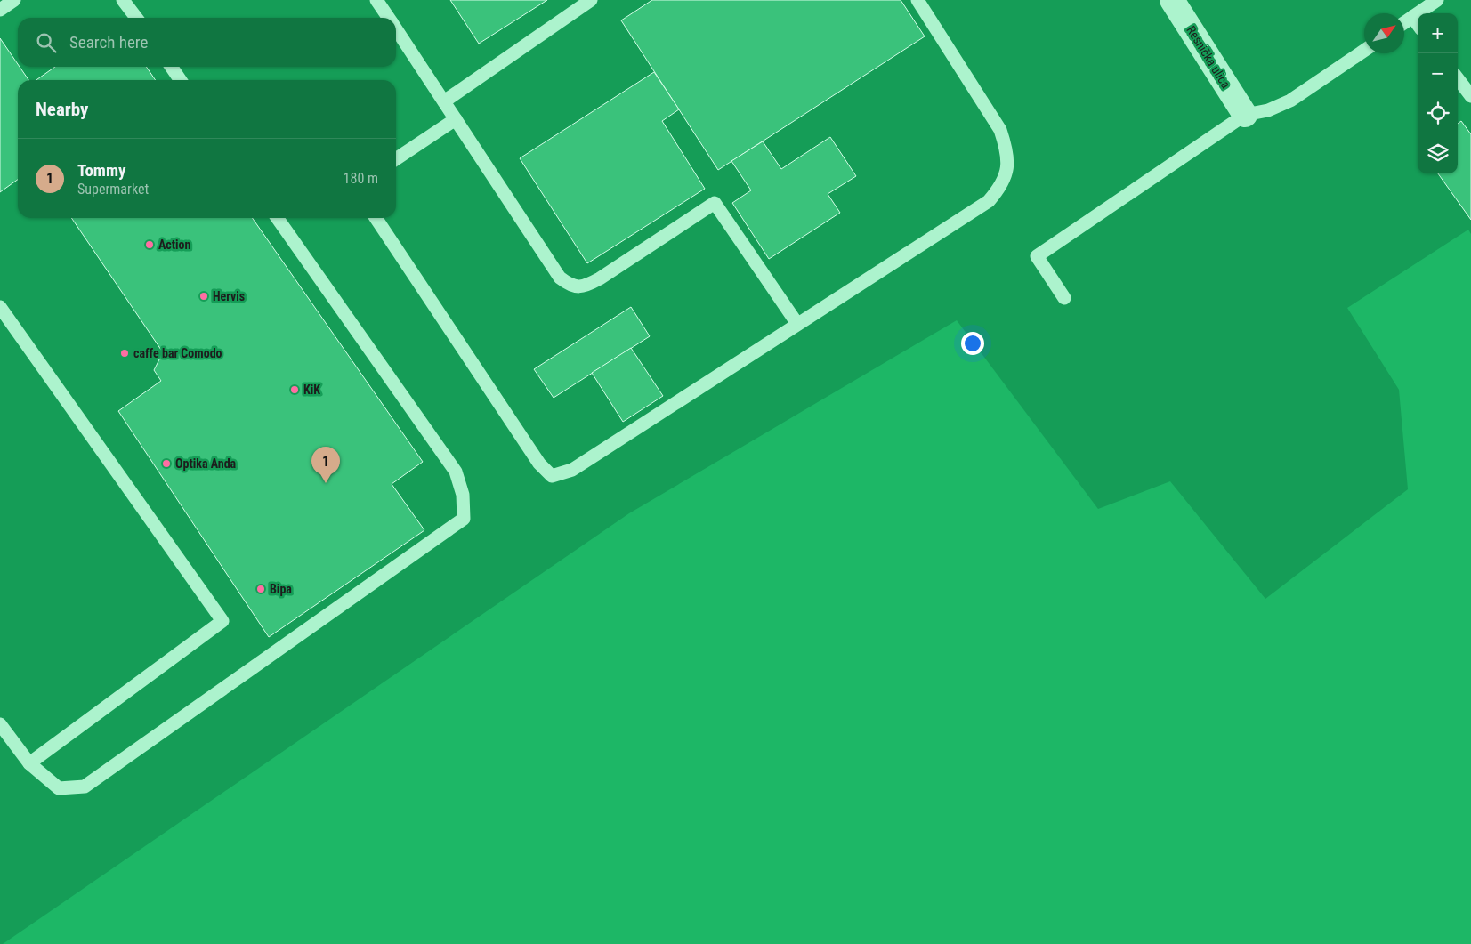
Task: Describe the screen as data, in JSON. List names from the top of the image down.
{
  "streets": {
    "street": ["Resnička ulica"]
  },
  "places": [
    "Action",
    "Hervis",
    "caffe bar Comodo",
    "KiK",
    "Optika Anda",
    "Bipa"
  ],
  "north": "top right",
  "page": {
    "map_buttons": ["+", "−"],
    "search": "Search here",
    "heading": "Nearby",
    "list": [
      {
        "mark": "1",
        "name": "Tommy",
        "note": "Supermarket",
        "value": "180 m"
      }
    ],
    "pins": "1"
  }
}
